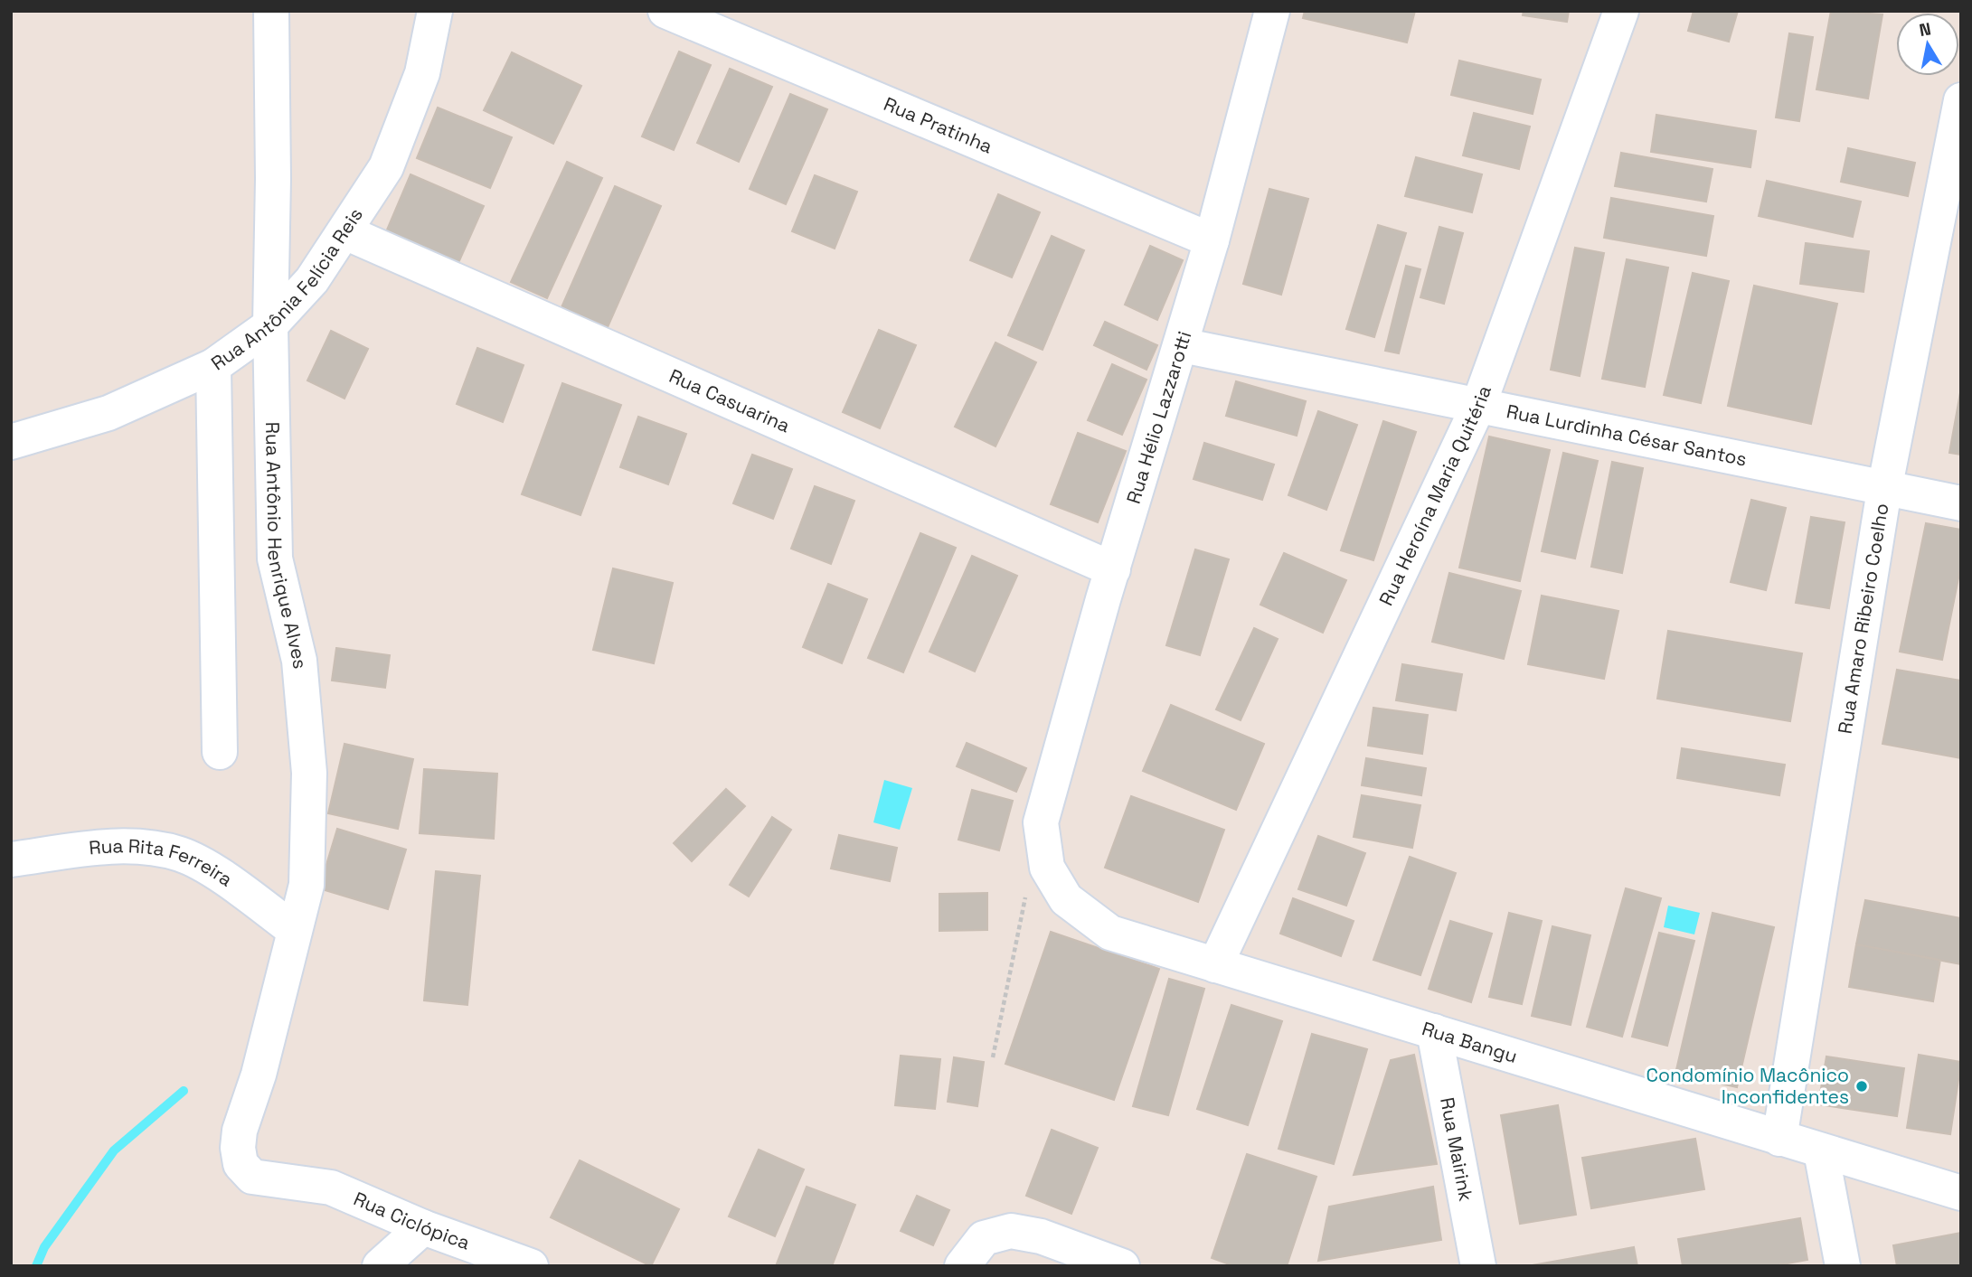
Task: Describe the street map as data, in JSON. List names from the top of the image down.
{
  "streets": {
    "street": [
      "Rua Pratinha",
      "Rua Antônia Felícia Reis",
      "Rua Casuarina",
      "Rua Hélio Lazzarotti",
      "Rua Lurdinha César Santos",
      "Rua Heroína Maria Quitéria",
      "Rua Antônio Henrique Alves",
      "Rua Amaro Ribeiro Coelho",
      "Rua Rita Ferreira",
      "Rua Bangu",
      "Rua Mairink",
      "Rua Ciclópica"
    ]
  },
  "crossings": [
    ["Rua Pratinha", "Rua Hélio Lazzarotti"],
    ["Rua Antônia Felícia Reis", "Rua Casuarina"],
    ["Rua Antônia Felícia Reis", "Rua Antônio Henrique Alves"],
    ["Rua Casuarina", "Rua Hélio Lazzarotti"],
    ["Rua Hélio Lazzarotti", "Rua Lurdinha César Santos"],
    ["Rua Hélio Lazzarotti", "Rua Bangu"],
    ["Rua Lurdinha César Santos", "Rua Heroína Maria Quitéria"],
    ["Rua Lurdinha César Santos", "Rua Amaro Ribeiro Coelho"],
    ["Rua Heroína Maria Quitéria", "Rua Bangu"],
    ["Rua Antônio Henrique Alves", "Rua Rita Ferreira"],
    ["Rua Antônio Henrique Alves", "Rua Ciclópica"],
    ["Rua Amaro Ribeiro Coelho", "Rua Bangu"],
    ["Rua Bangu", "Rua Mairink"]
  ],
  "places": ["Condomínio Macônico Inconfidentes"],
  "north": "top"
}
